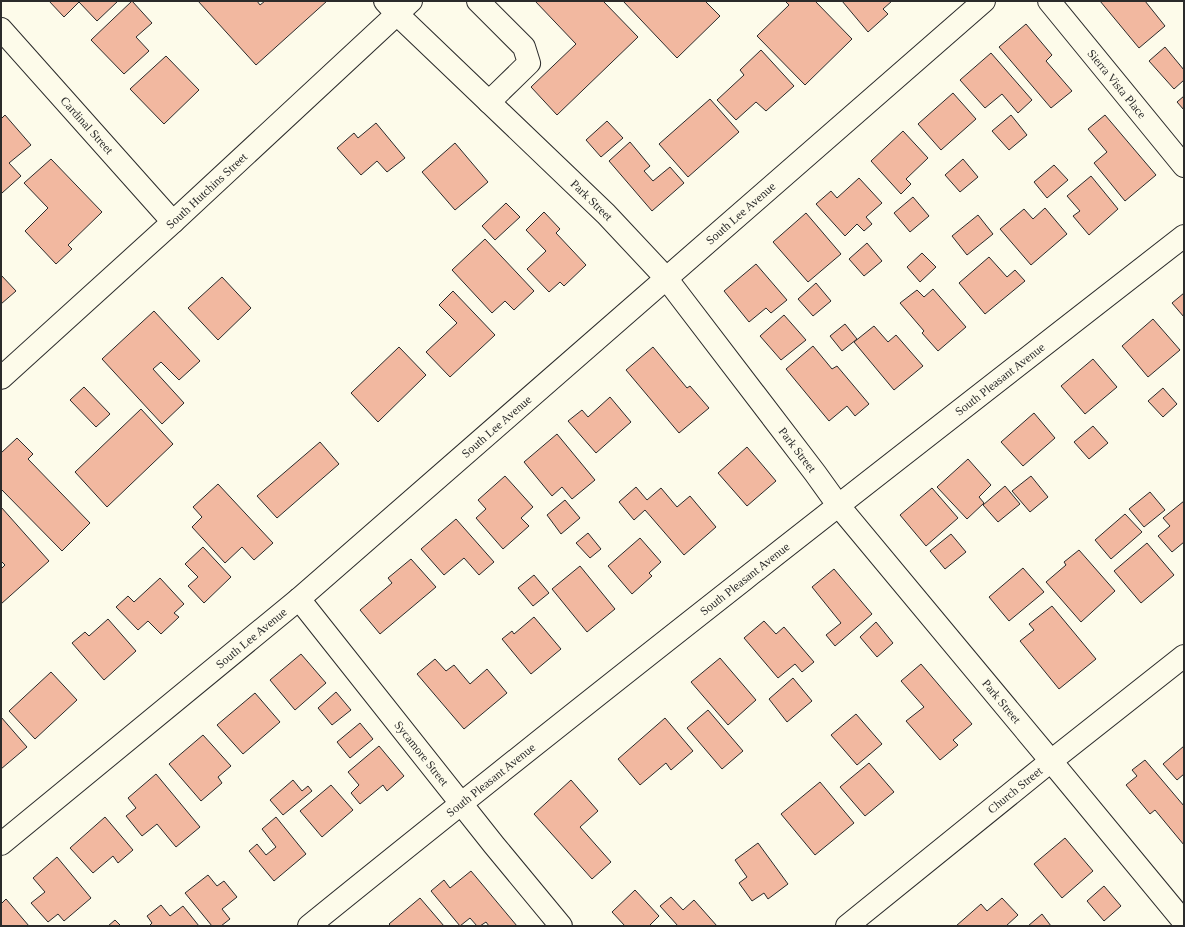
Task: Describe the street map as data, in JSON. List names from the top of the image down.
{
  "streets": {
    "street": [
      "Sierra Vista Place",
      "Cardinal Street",
      "South Hutchins Street",
      "Park Street",
      "South Lee Avenue",
      "South Pleasant Avenue",
      "Sycamore Street",
      "Church Street"
    ]
  },
  "crossings": [
    ["Cardinal Street", "South Hutchins Street"],
    ["South Hutchins Street", "Park Street"],
    ["Park Street", "South Lee Avenue"],
    ["Park Street", "South Pleasant Avenue"],
    ["Park Street", "Church Street"],
    ["South Lee Avenue", "Sycamore Street"],
    ["South Pleasant Avenue", "Sycamore Street"]
  ]
}
